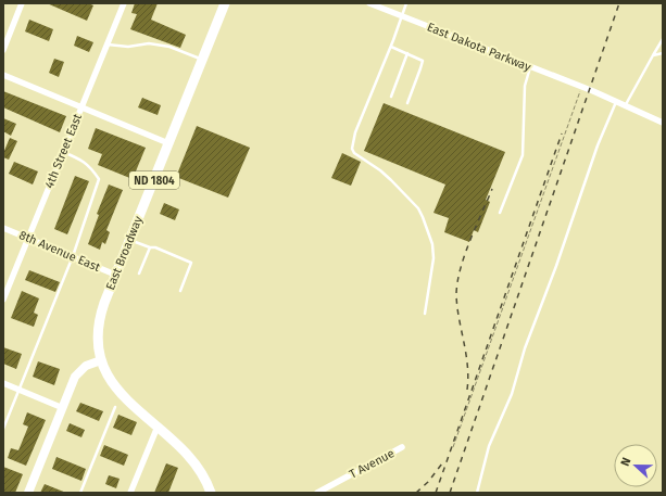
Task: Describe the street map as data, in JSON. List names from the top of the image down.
{
  "streets": {
    "main road": ["ND 1804", "East Broadway"],
    "street": [
      "East Dakota Parkway",
      "4th Street East",
      "8th Avenue East",
      "T Avenue"
    ]
  },
  "crossings": [
    ["4th Street East", "8th Avenue East"],
    ["ND 1804", "East Broadway"],
    ["8th Avenue East", "East Broadway"]
  ],
  "north": "left"
}
